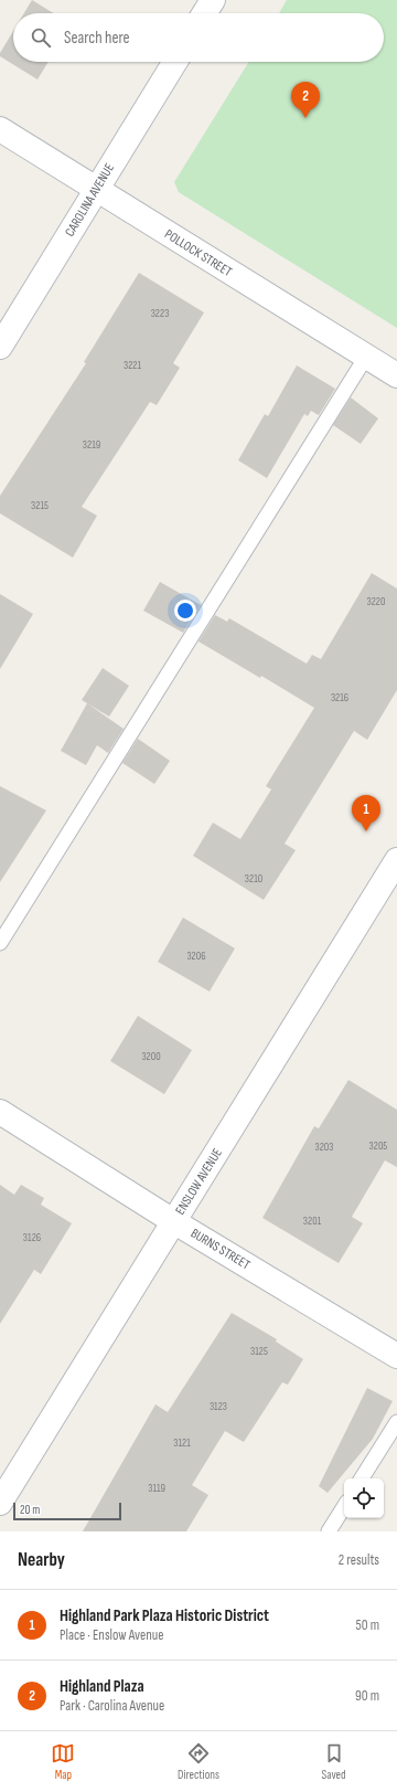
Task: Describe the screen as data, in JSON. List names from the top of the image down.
{
  "streets": {
    "street": [
      "CAROLINA AVENUE",
      "POLLOCK STREET",
      "ENSLOW AVENUE",
      "BURNS STREET"
    ]
  },
  "crossings": [
    ["CAROLINA AVENUE", "POLLOCK STREET"],
    ["ENSLOW AVENUE", "BURNS STREET"]
  ],
  "house_numbers": [
    "3223",
    "3221",
    "3219",
    "3215",
    "3220",
    "3216",
    "3210",
    "3206",
    "3200",
    "3205",
    "3203",
    "3201",
    "3126",
    "3125",
    "3123",
    "3121",
    "3119"
  ],
  "scale_bar": "20 m",
  "page": {
    "search": "Search here",
    "pins": ["2", "1"],
    "scale": "20 m",
    "heading": ["Nearby", "2 results"],
    "list": [
      {
        "mark": "1",
        "name": "Highland Park Plaza Historic District",
        "note": "Place · Enslow Avenue",
        "value": "50 m"
      },
      {
        "mark": "2",
        "name": "Highland Plaza",
        "note": "Park · Carolina Avenue",
        "value": "90 m"
      }
    ],
    "nav": ["Map", "Directions", "Saved"]
  }
}
